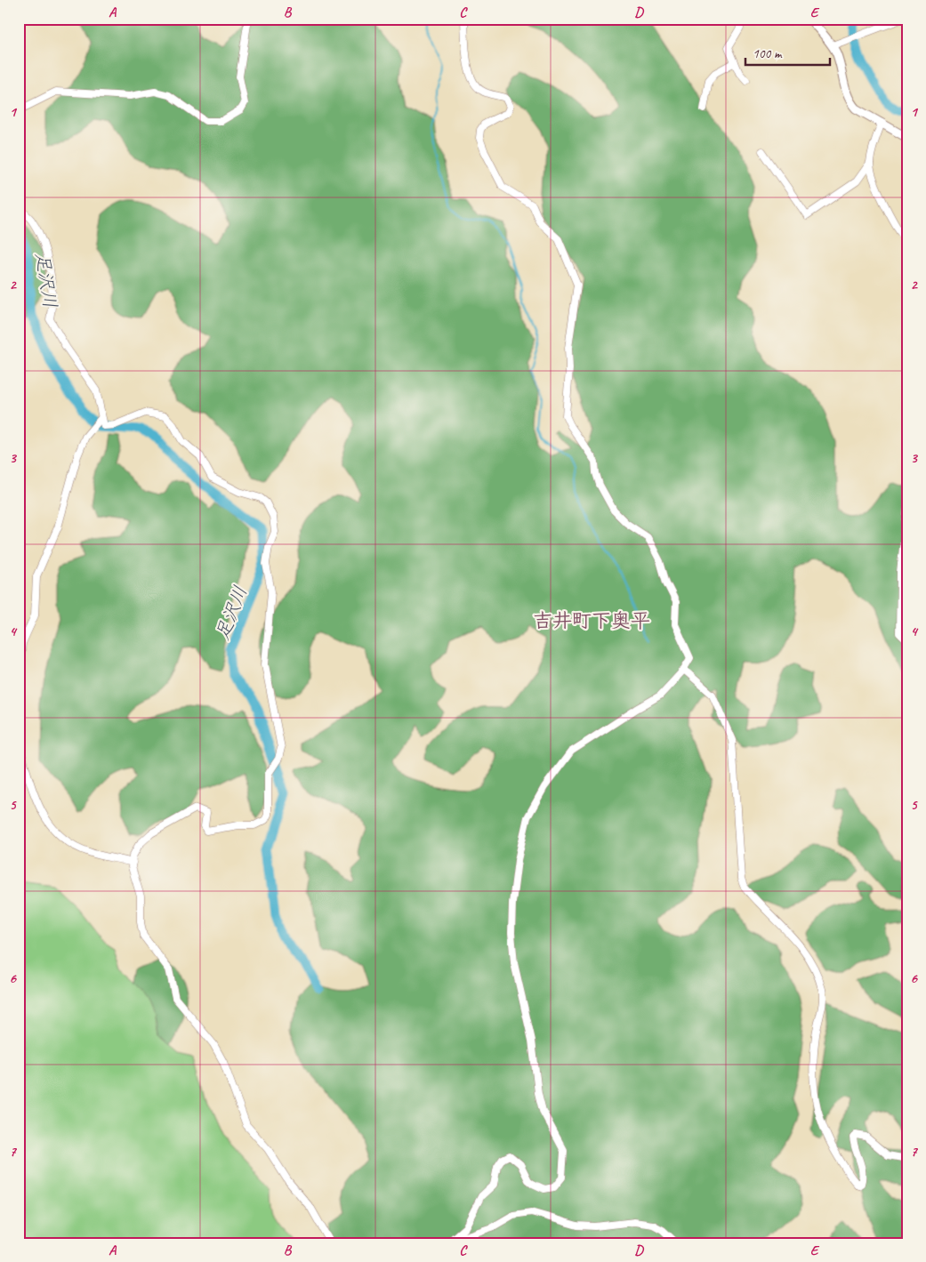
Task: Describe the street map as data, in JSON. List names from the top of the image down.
{
  "districts": ["吉井町下奥平"],
  "water": ["足沢川"],
  "scale_bar": "100 m",
  "grid": {
    "columns": [
      "A",
      "B",
      "C",
      "D",
      "E"
    ],
    "rows": [
      "1",
      "2",
      "3",
      "4",
      "5",
      "6",
      "7"
    ]
  }
}
